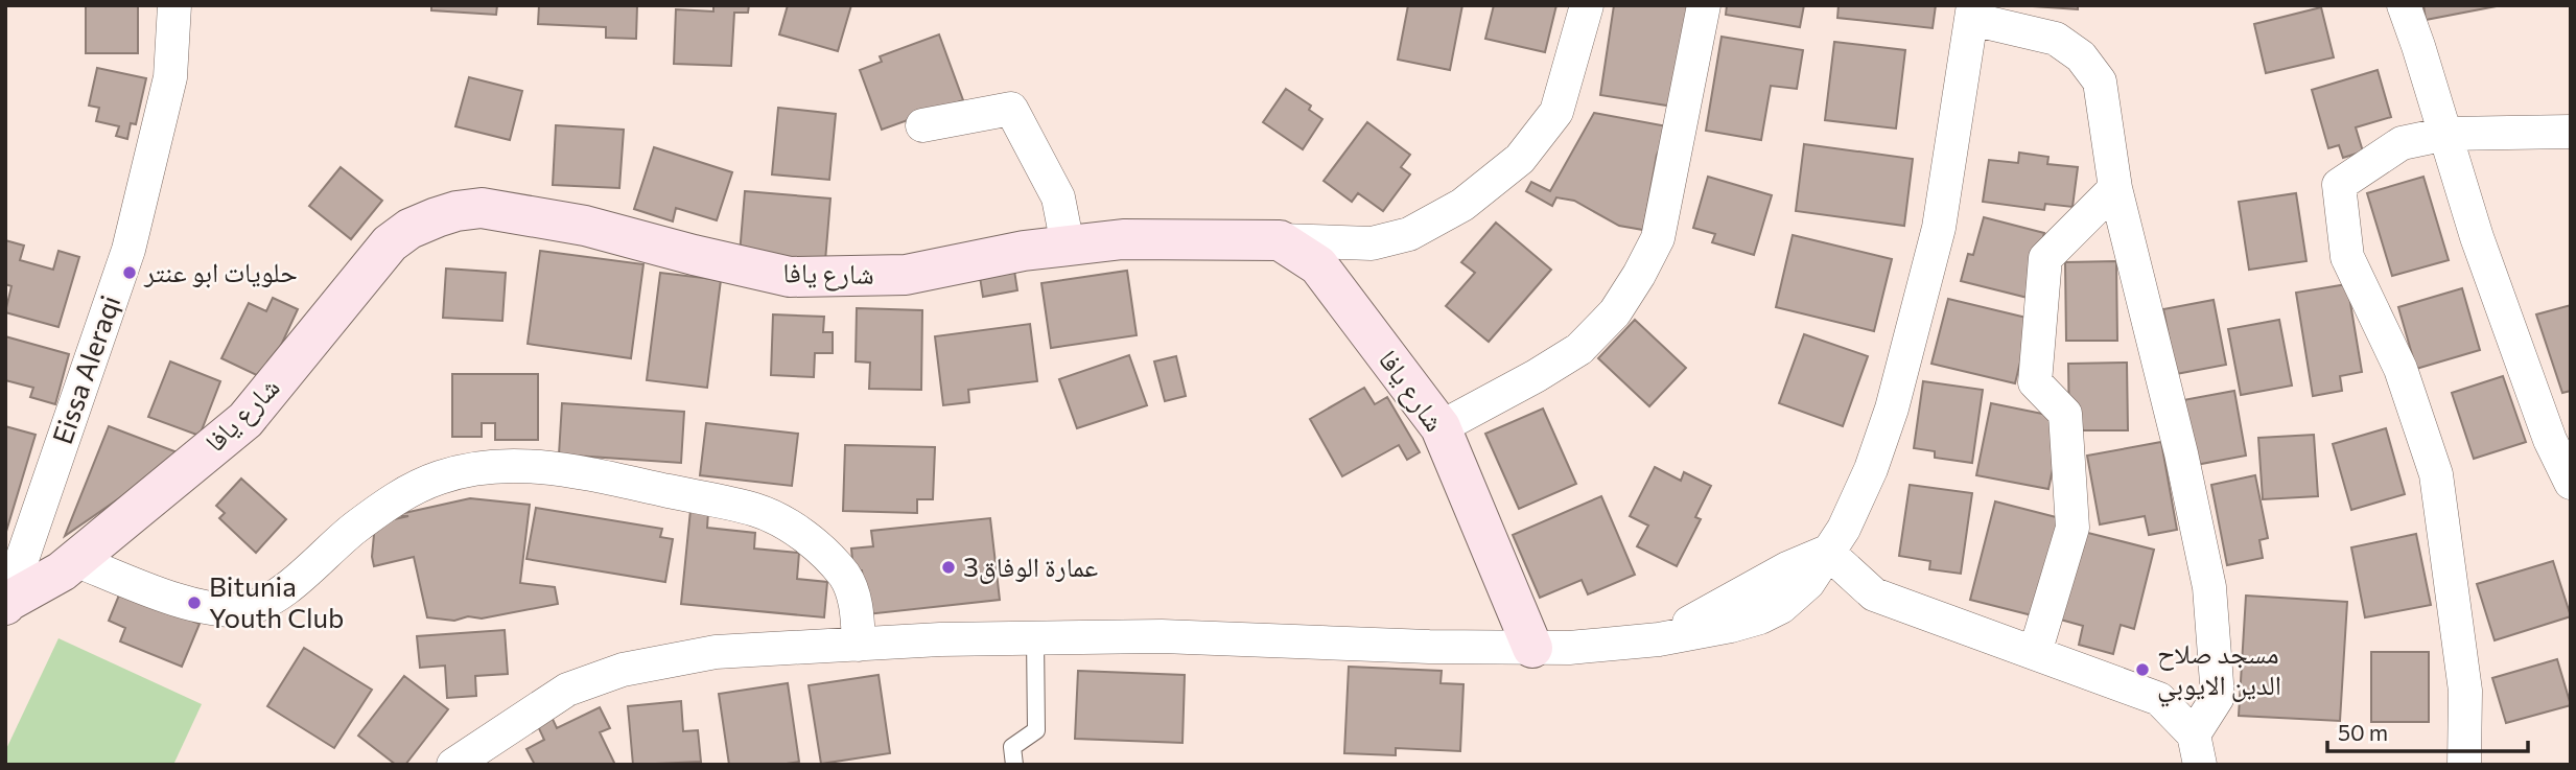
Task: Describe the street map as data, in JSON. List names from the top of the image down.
{
  "streets": {
    "street": ["شارع يافا", "Eissa Aleraqi"]
  },
  "crossings": [
    ["شارع يافا", "Eissa Aleraqi"]
  ],
  "places": [
    "حلويات ابو عنتر",
    "عمارة الوفاق3",
    "Bitunia Youth Club",
    "مسجد صلاح الدين الايوبي"
  ],
  "scale_bar": "50 m"
}
